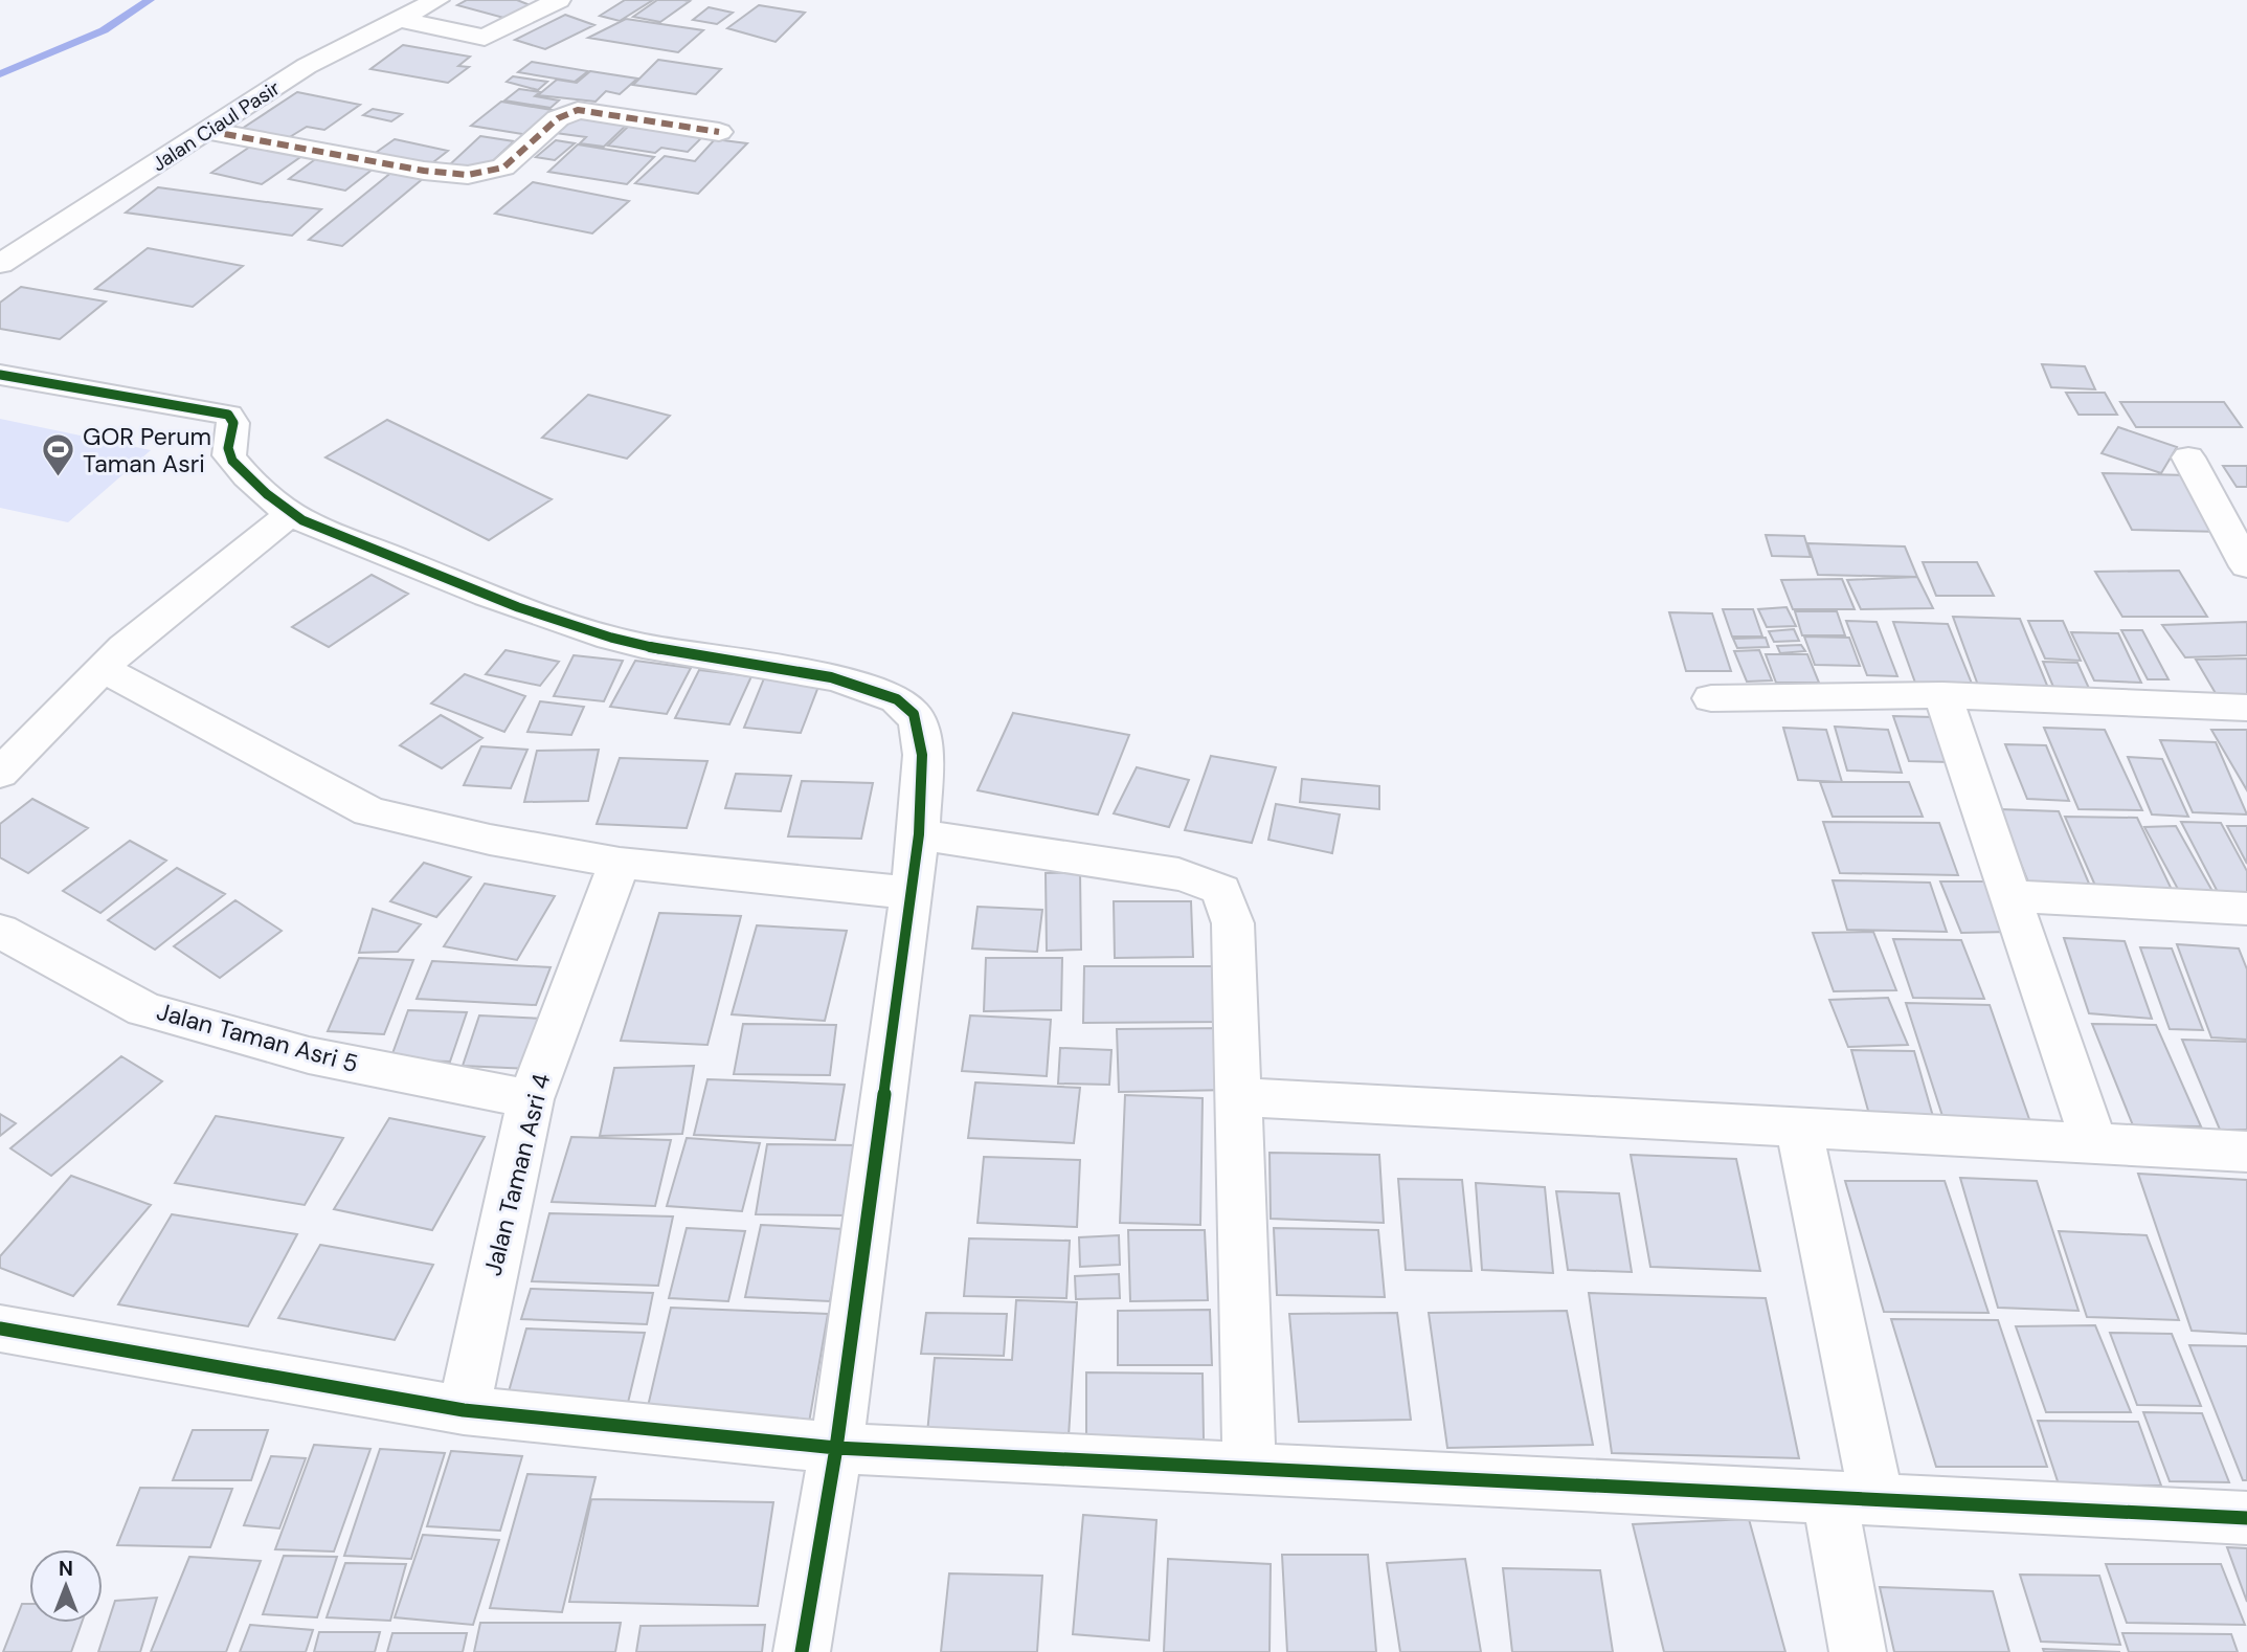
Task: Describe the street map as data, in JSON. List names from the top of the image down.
{
  "streets": {
    "street": ["Jalan Ciaul Pasir", "Jalan Taman Asri 5", "Jalan Taman Asri 4"]
  },
  "crossings": [
    ["Jalan Taman Asri 5", "Jalan Taman Asri 4"]
  ],
  "places": {
    "sports": ["GOR Perum Taman Asri"]
  },
  "north": "top"
}
